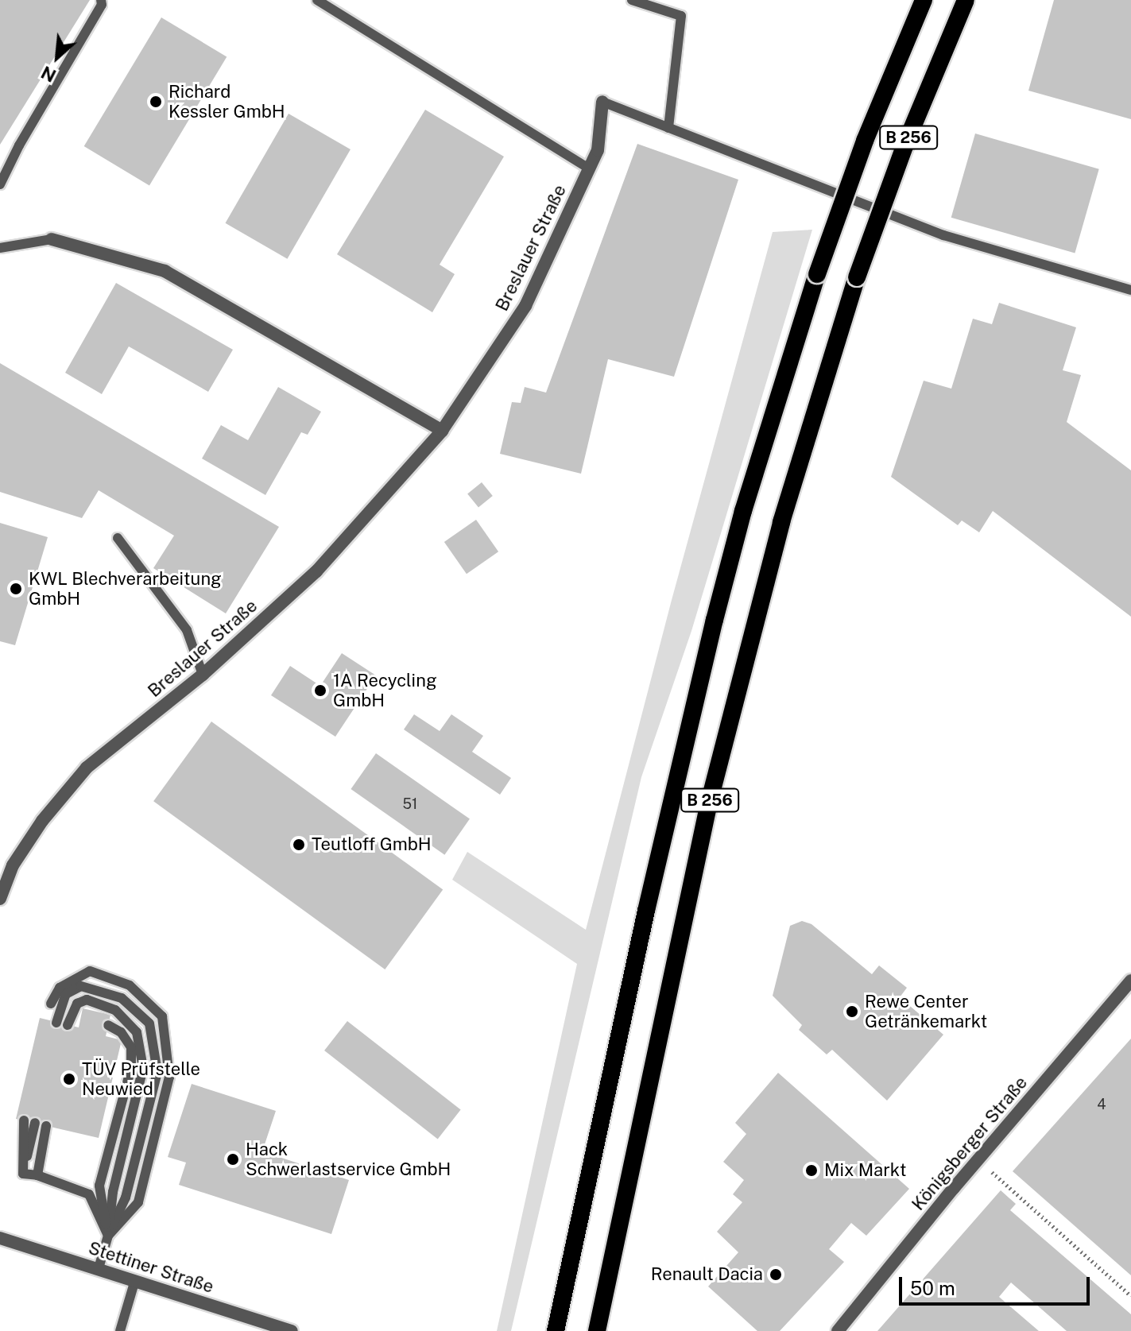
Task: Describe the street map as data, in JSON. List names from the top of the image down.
{
  "streets": {
    "highway": ["B 256"],
    "street": ["Breslauer Straße", "Königsberger Straße", "Stettiner Straße"]
  },
  "places": [
    "Richard Kessler GmbH",
    "KWL Blechverarbeitung GmbH",
    "1A Recycling GmbH",
    "Teutloff GmbH",
    "Rewe Center Getränkemarkt",
    "TÜV Prüfstelle Neuwied",
    "Hack Schwerlastservice GmbH",
    "Mix Markt",
    "Renault Dacia"
  ],
  "house_numbers": ["51", "4"],
  "scale_bar": "50 m",
  "north": "bottom left"
}
